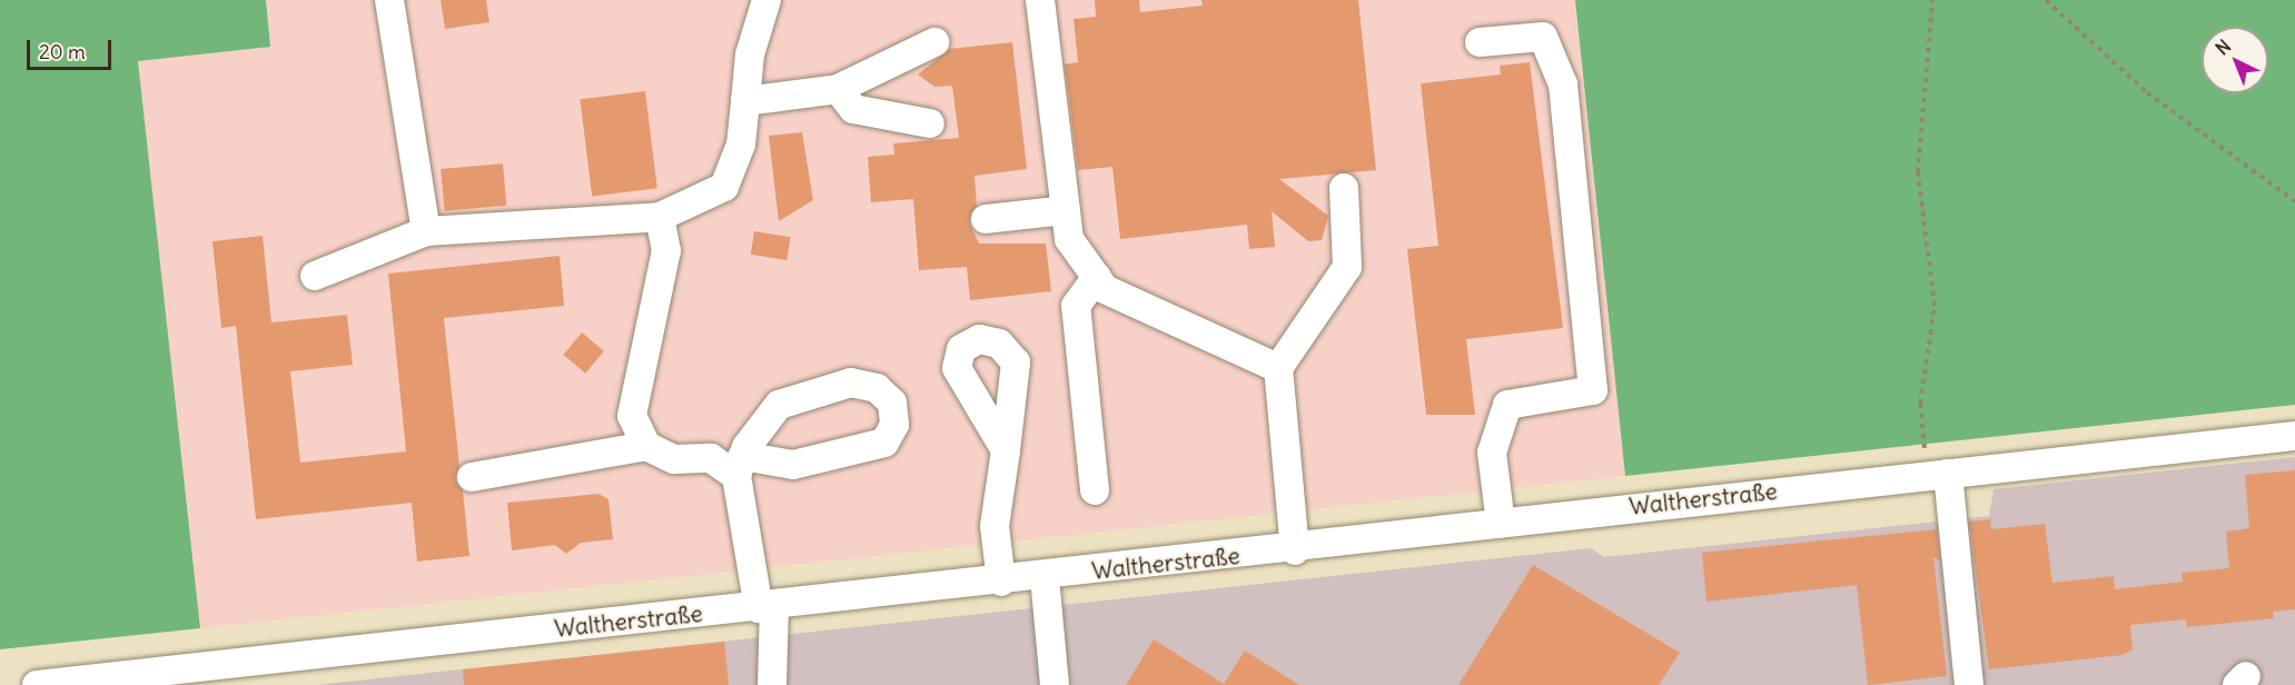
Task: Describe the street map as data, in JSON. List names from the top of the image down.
{
  "streets": {
    "street": ["Waltherstraße"]
  },
  "scale_bar": "20 m",
  "north": "top left"
}
